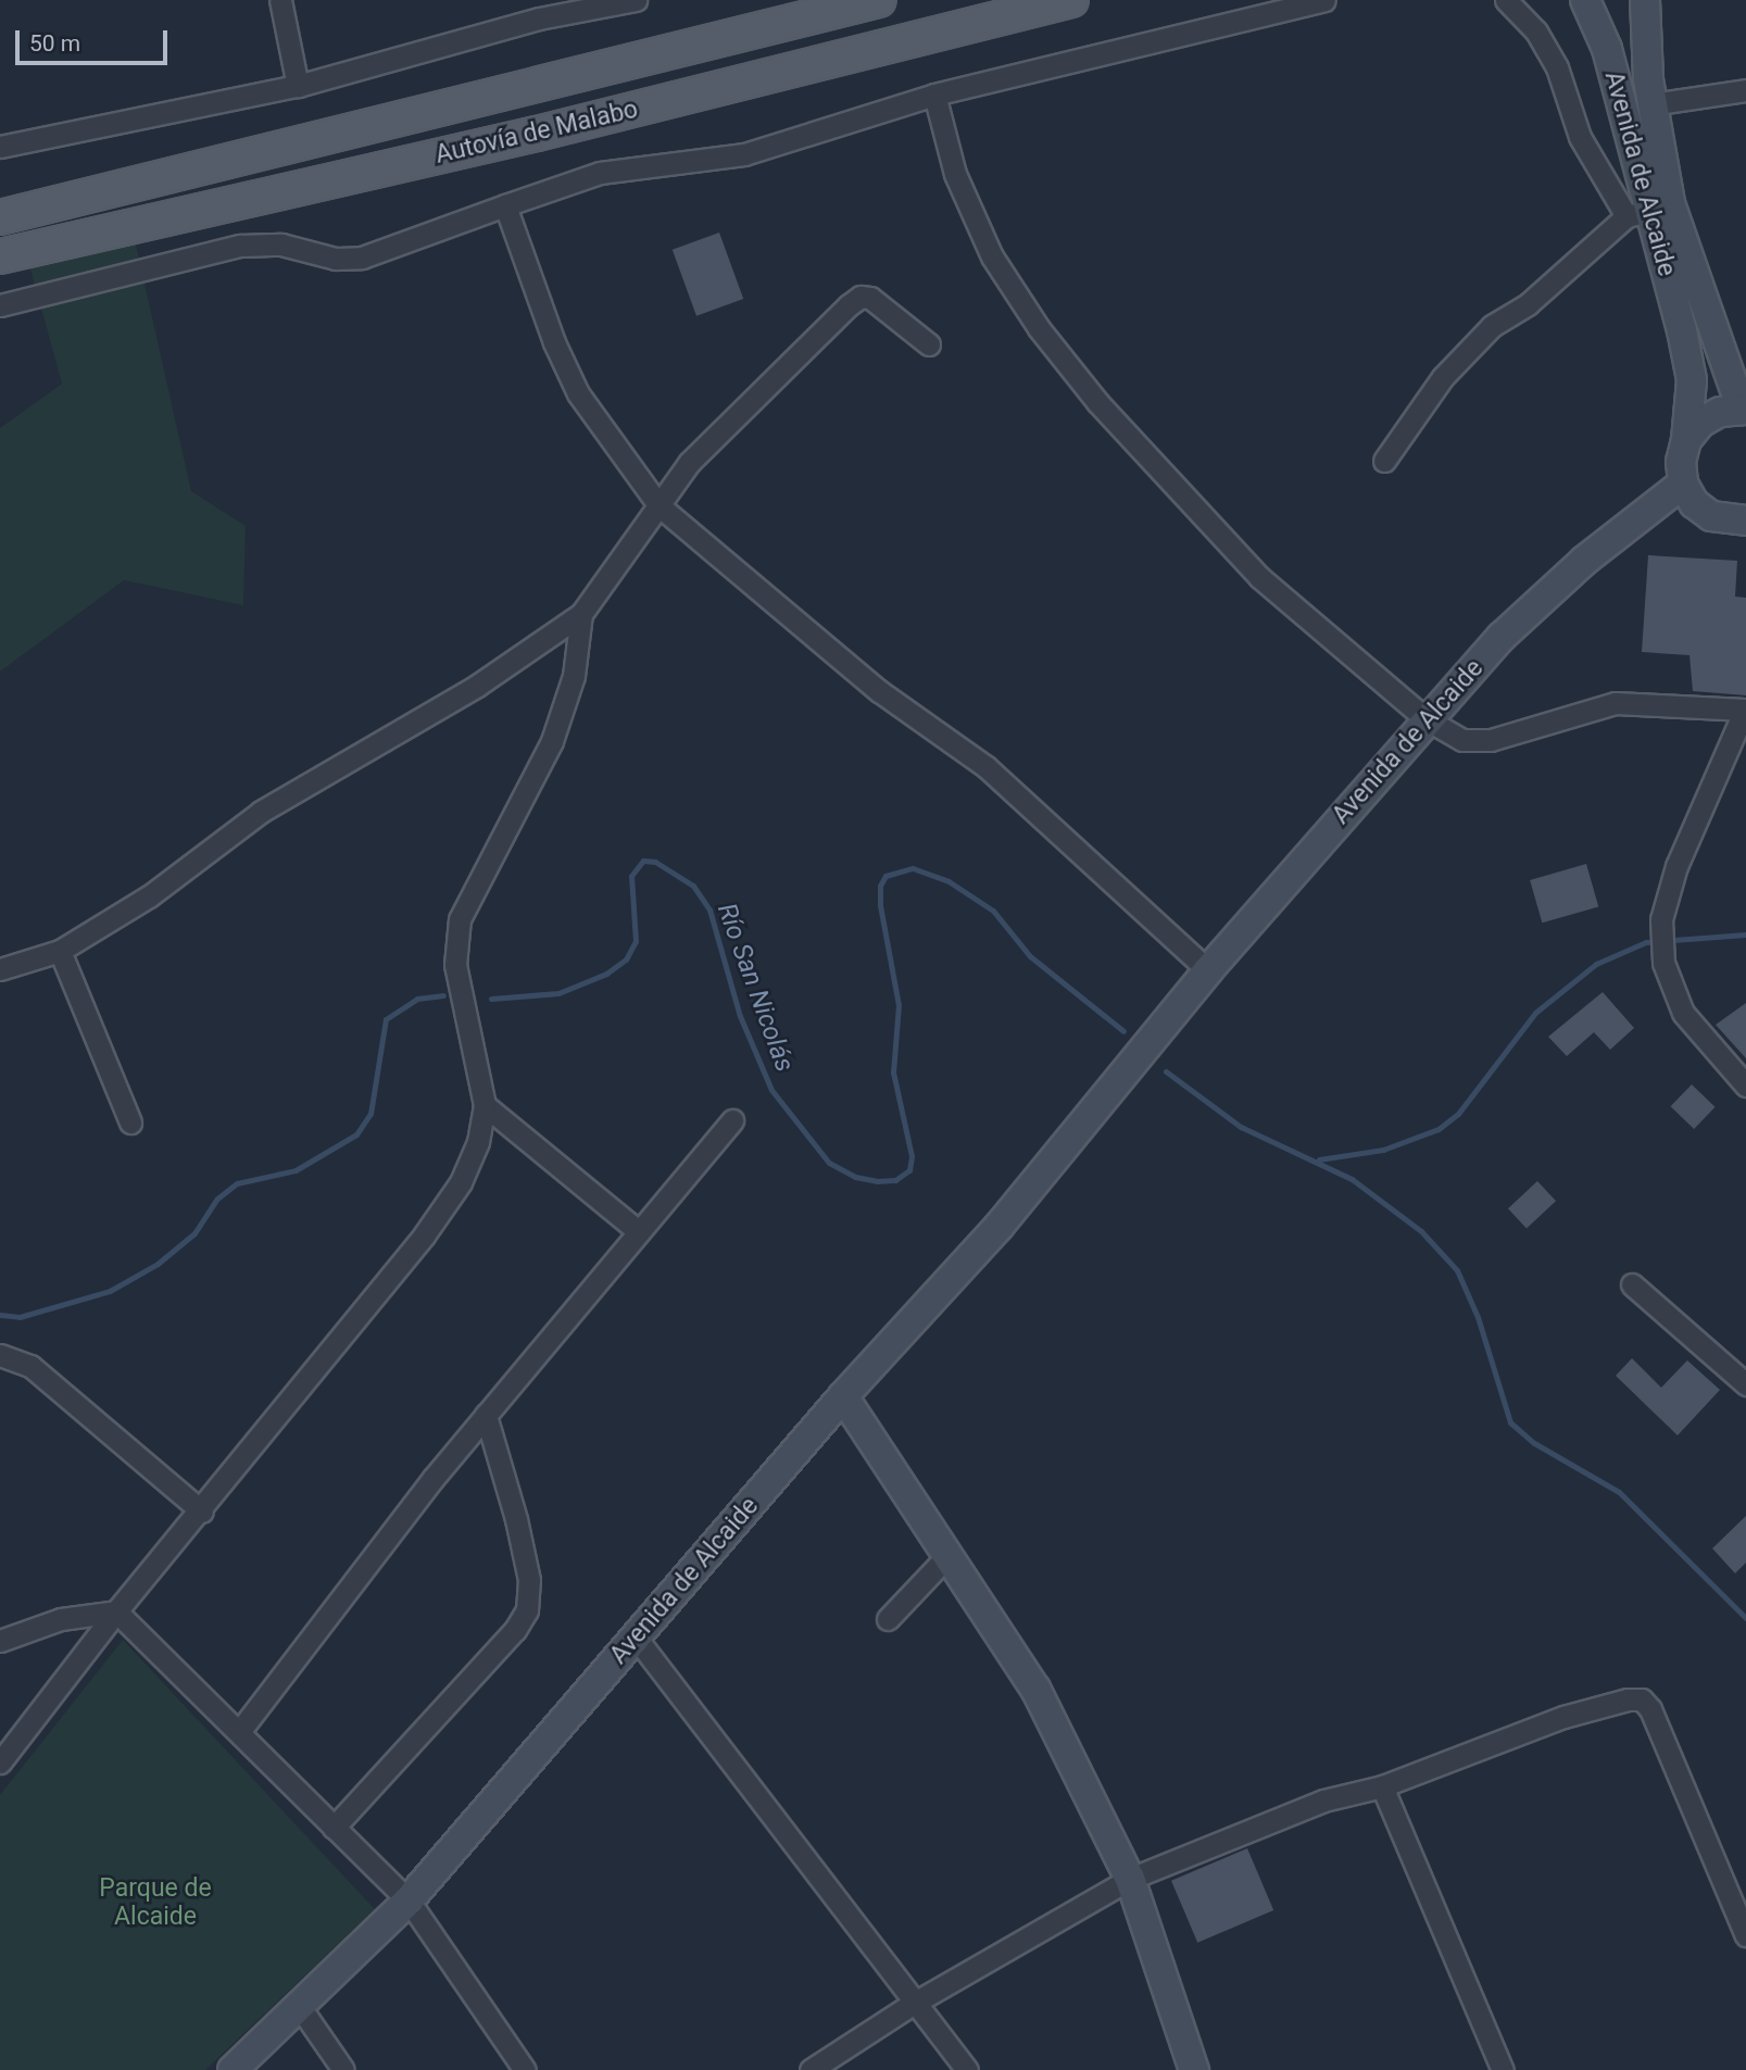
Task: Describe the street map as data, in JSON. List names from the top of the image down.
{
  "streets": {
    "main road": ["Autovía de Malabo", "Avenida de Alcaide"]
  },
  "water": ["Río San Nicolás"],
  "parks": ["Parque de Alcaide"],
  "scale_bar": "50 m"
}
